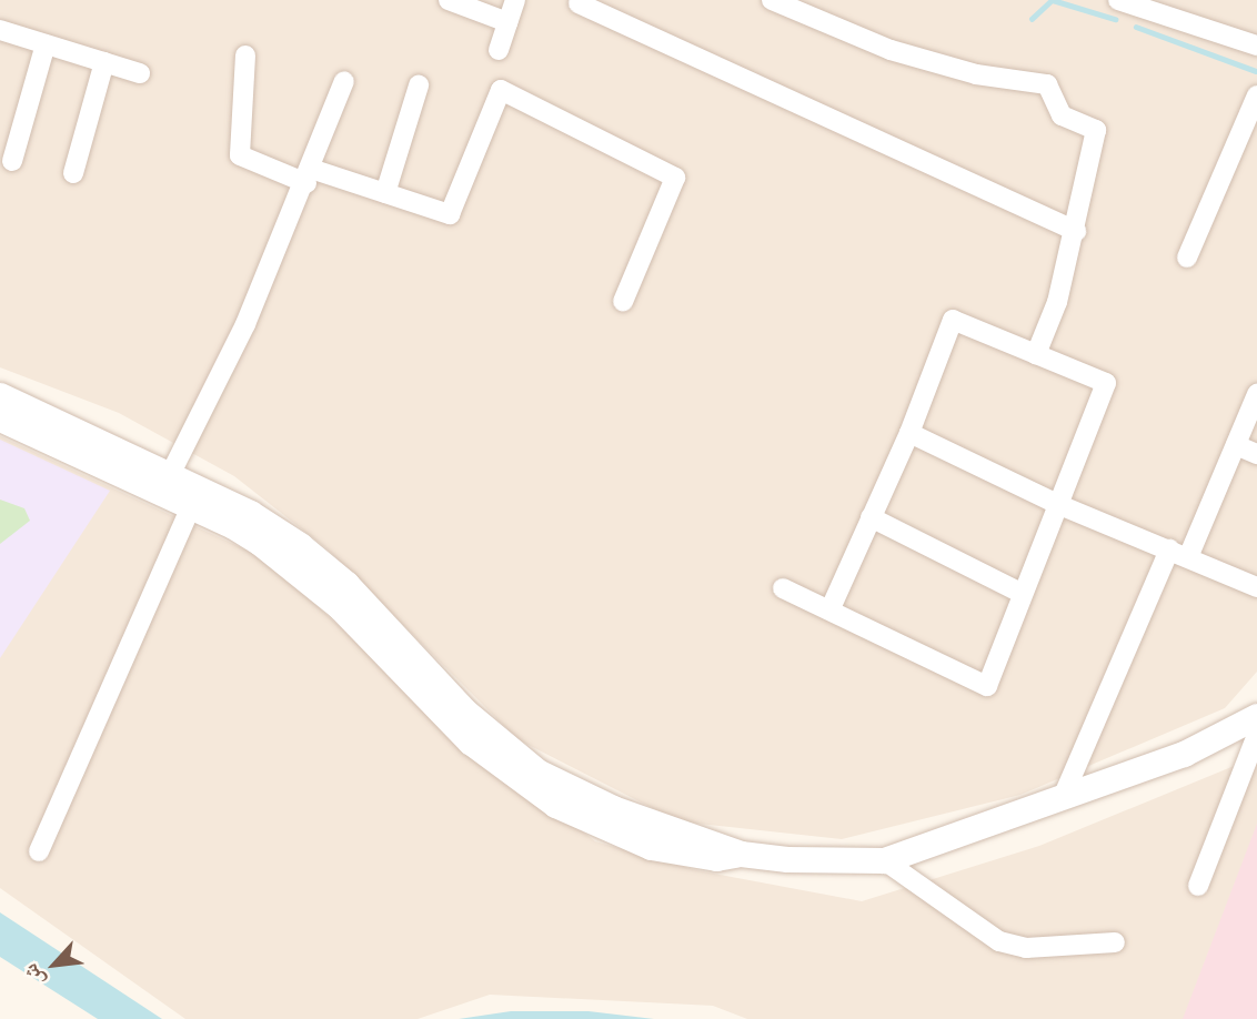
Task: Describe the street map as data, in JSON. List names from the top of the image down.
{
  "north": "bottom left"
}
